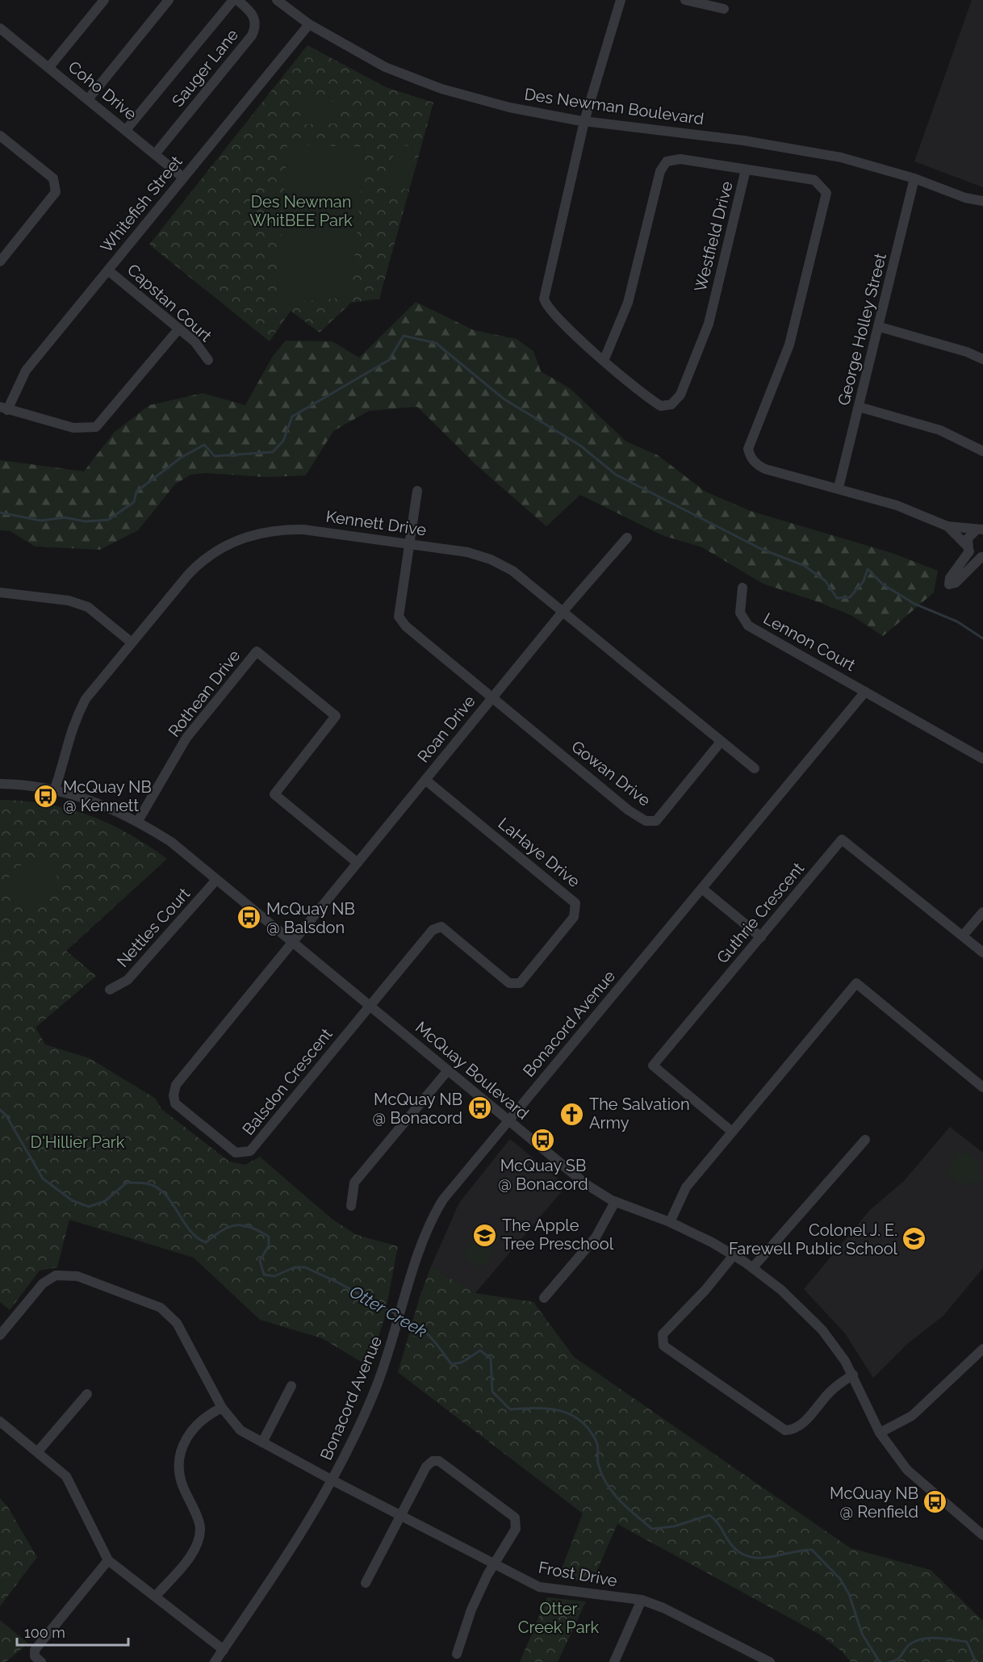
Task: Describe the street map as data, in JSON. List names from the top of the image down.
{
  "streets": {
    "street": [
      "Sauger Lane",
      "Coho Drive",
      "Des Newman Boulevard",
      "Whitefish Street",
      "Westfield Drive",
      "Capstan Court",
      "George Holley Street",
      "Kennett Drive",
      "Lennon Court",
      "Rothean Drive",
      "Roan Drive",
      "Gowan Drive",
      "LaHaye Drive",
      "Guthrie Crescent",
      "Nettles Court",
      "Bonacord Avenue",
      "McQuay Boulevard",
      "Balsdon Crescent",
      "Frost Drive"
    ]
  },
  "crossings": [
    ["Sauger Lane", "Coho Drive"],
    ["Coho Drive", "Whitefish Street"],
    ["Des Newman Boulevard", "Whitefish Street"],
    ["Des Newman Boulevard", "Westfield Drive"],
    ["Des Newman Boulevard", "George Holley Street"],
    ["Whitefish Street", "Capstan Court"],
    ["Westfield Drive", "George Holley Street"],
    ["Kennett Drive", "Roan Drive"],
    ["Kennett Drive", "Gowan Drive"],
    ["Kennett Drive", "McQuay Boulevard"],
    ["Lennon Court", "Bonacord Avenue"],
    ["Rothean Drive", "Roan Drive"],
    ["Rothean Drive", "McQuay Boulevard"],
    ["Roan Drive", "Gowan Drive"],
    ["Roan Drive", "LaHaye Drive"],
    ["Roan Drive", "McQuay Boulevard"],
    ["Roan Drive", "Balsdon Crescent"],
    ["LaHaye Drive", "McQuay Boulevard"],
    ["LaHaye Drive", "Balsdon Crescent"],
    ["Nettles Court", "McQuay Boulevard"],
    ["Bonacord Avenue", "McQuay Boulevard"],
    ["Bonacord Avenue", "Frost Drive"],
    ["McQuay Boulevard", "Balsdon Crescent"]
  ],
  "water": ["Otter Creek"],
  "parks": ["Des Newman WhitBEE Park", "D'Hillier Park", "Otter Creek Park"],
  "places": {
    "bus stop": [
      "McQuay NB @ Kennett",
      "McQuay NB @ Balsdon",
      "McQuay NB @ Bonacord",
      "McQuay SB @ Bonacord",
      "McQuay NB @ Renfield"
    ],
    "church": ["The Salvation Army"],
    "school or university": ["The Apple Tree Preschool", "Colonel J. E. Farewell Public School"]
  },
  "scale_bar": "100 m"
}
